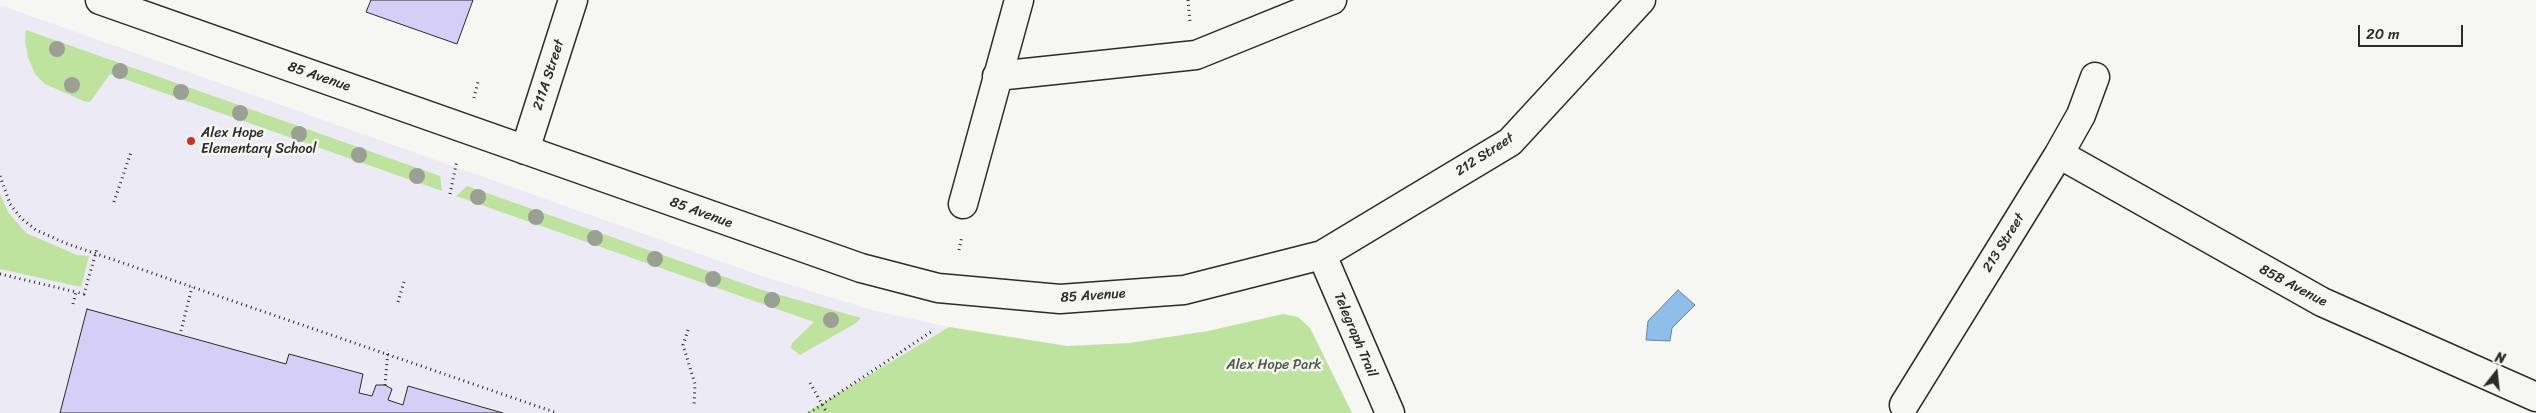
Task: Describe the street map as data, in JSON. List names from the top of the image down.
{
  "streets": {
    "street": [
      "211A Street",
      "85 Avenue",
      "212 Street",
      "213 Street",
      "85B Avenue",
      "Telegraph Trail"
    ]
  },
  "crossings": [
    ["211A Street", "85 Avenue"],
    ["85 Avenue", "212 Street"],
    ["85 Avenue", "Telegraph Trail"],
    ["212 Street", "Telegraph Trail"],
    ["213 Street", "85B Avenue"]
  ],
  "parks": ["Alex Hope Park"],
  "places": ["Alex Hope Elementary School"],
  "scale_bar": "20 m",
  "north": "top"
}
